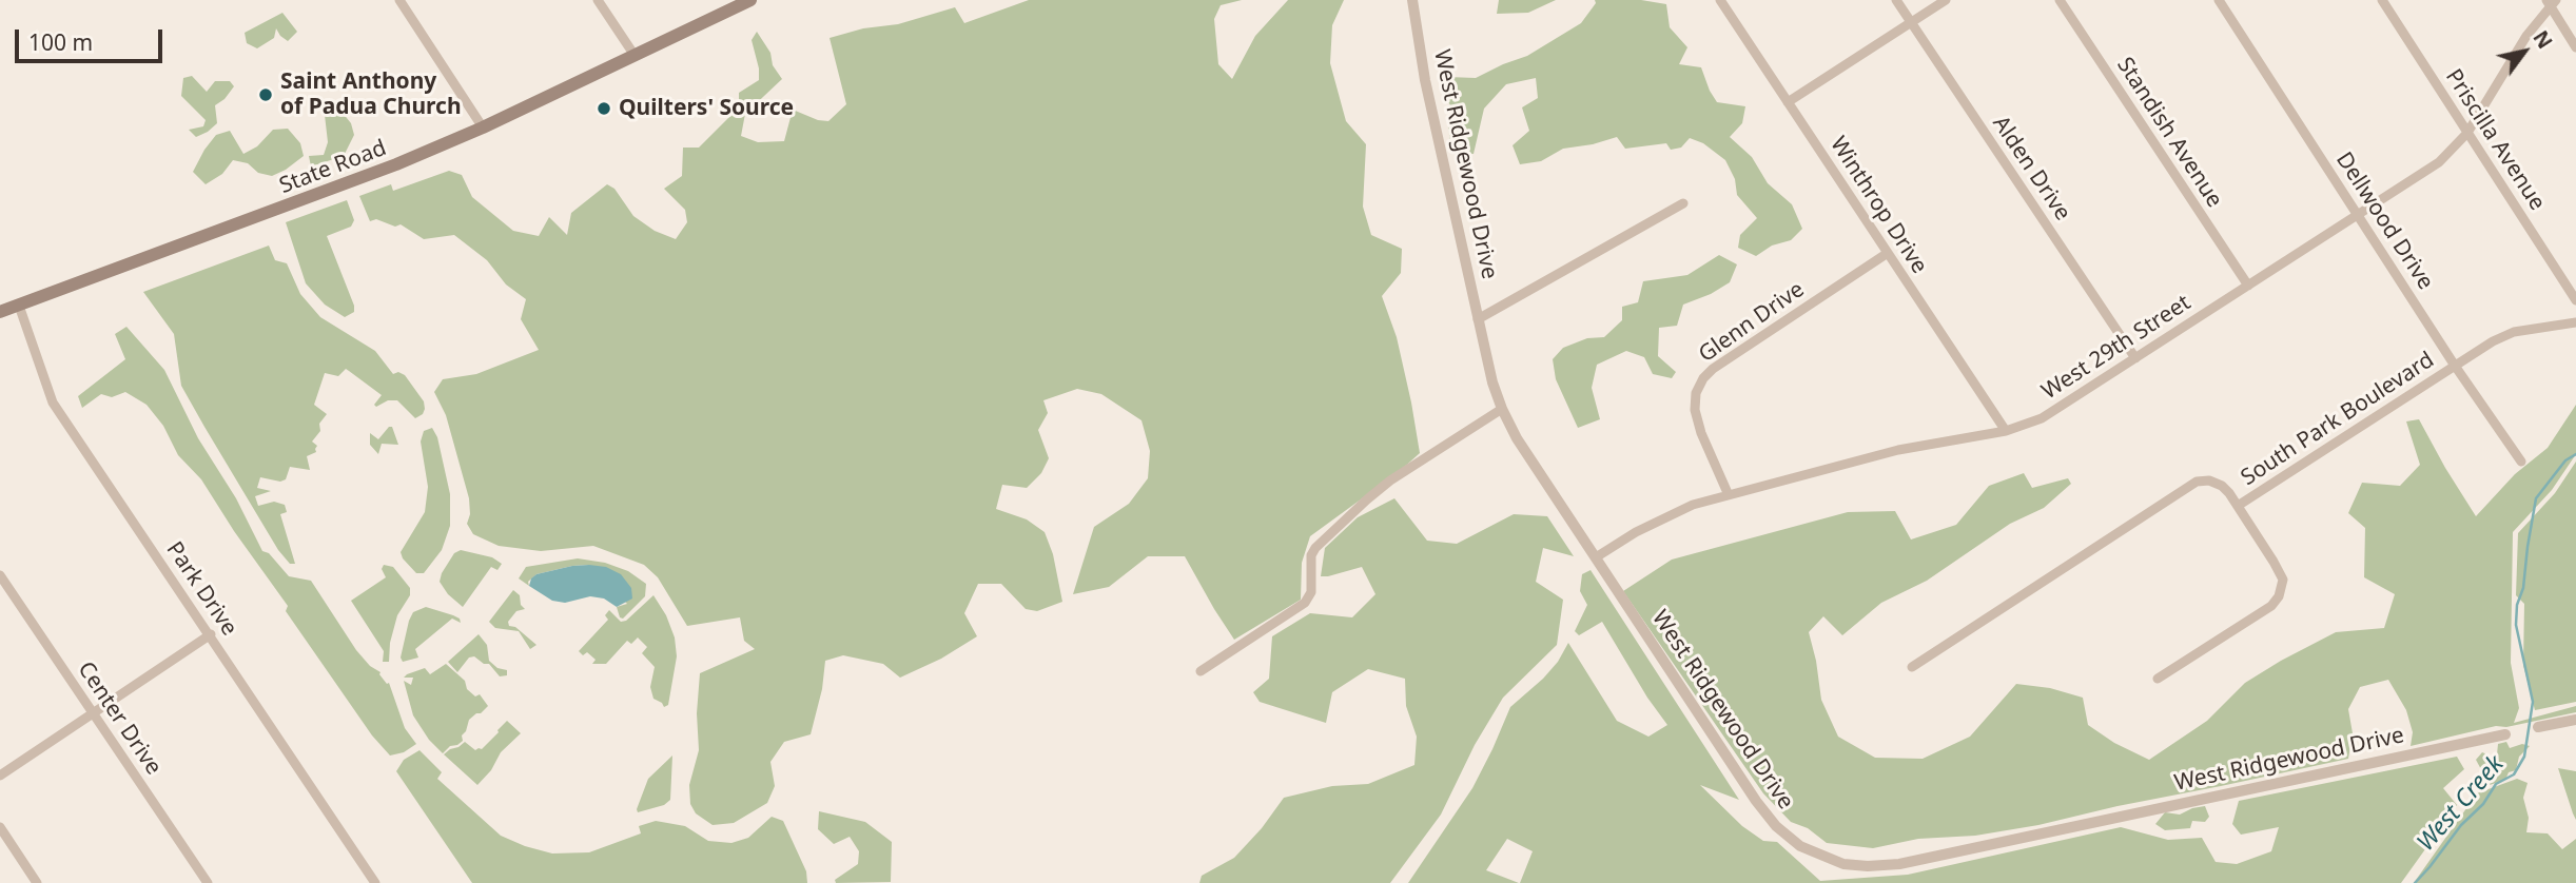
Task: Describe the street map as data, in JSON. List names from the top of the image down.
{
  "streets": {
    "main road": ["State Road"],
    "street": [
      "Standish Avenue",
      "Priscilla Avenue",
      "West Ridgewood Drive",
      "Alden Drive",
      "Winthrop Drive",
      "Dellwood Drive",
      "Glenn Drive",
      "West 29th Street",
      "South Park Boulevard",
      "Park Drive",
      "Center Drive"
    ]
  },
  "crossings": [
    ["Standish Avenue", "West 29th Street"],
    ["Priscilla Avenue", "West 29th Street"],
    ["West Ridgewood Drive", "West 29th Street"],
    ["State Road", "Park Drive"],
    ["Alden Drive", "West 29th Street"],
    ["Winthrop Drive", "Glenn Drive"],
    ["Winthrop Drive", "West 29th Street"],
    ["Dellwood Drive", "West 29th Street"],
    ["Dellwood Drive", "South Park Boulevard"],
    ["Glenn Drive", "West 29th Street"]
  ],
  "water": ["West Creek"],
  "places": ["Saint Anthony of Padua Church", "Quilters' Source"],
  "scale_bar": "100 m",
  "north": "top right"
}
